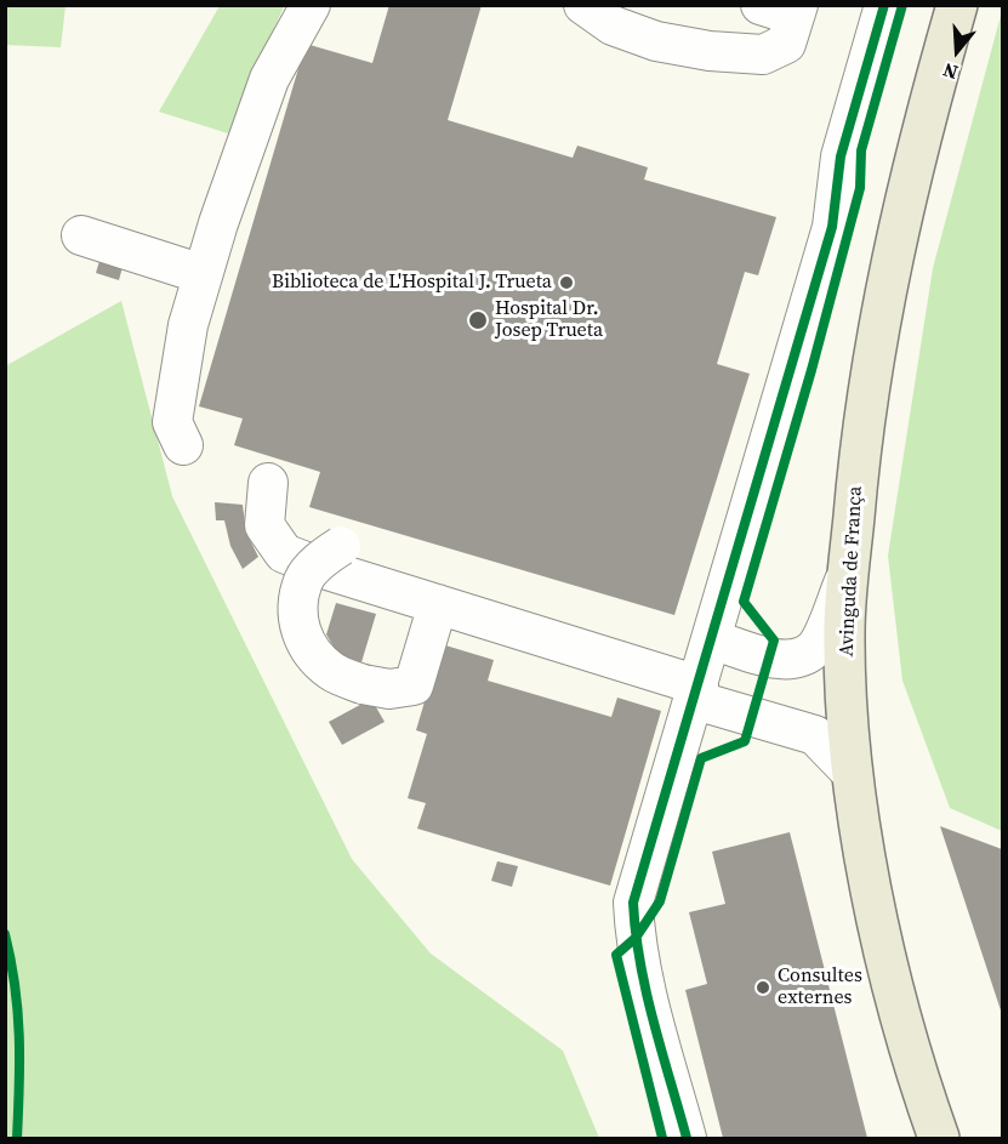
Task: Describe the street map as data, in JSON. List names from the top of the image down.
{
  "streets": {
    "main road": ["Avinguda de França"]
  },
  "places": ["Biblioteca de L'Hospital J. Trueta", "Hospital Dr. Josep Trueta", "Consultes externes"],
  "north": "bottom"
}
